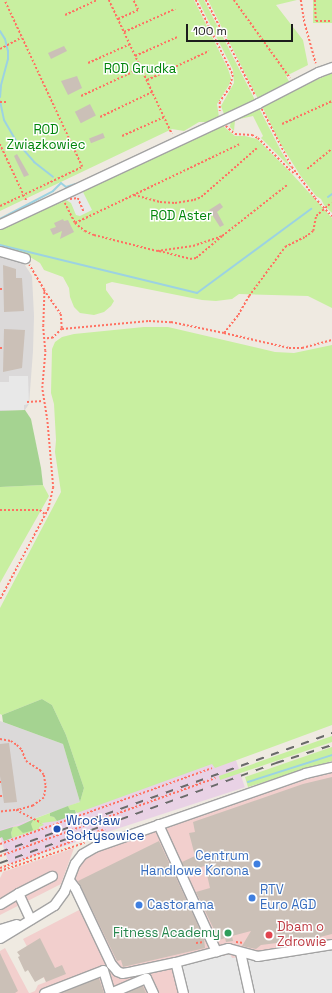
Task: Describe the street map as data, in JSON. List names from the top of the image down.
{
  "parks": ["ROD Grudka", "ROD Związkowiec", "ROD Aster"],
  "places": [
    "Wrocław Sołtysowice",
    "Centrum Handlowe Korona",
    "RTV Euro AGD",
    "Castorama",
    "Fitness Academy",
    "Dbam o Zdrowie"
  ],
  "scale_bar": "100 m"
}
